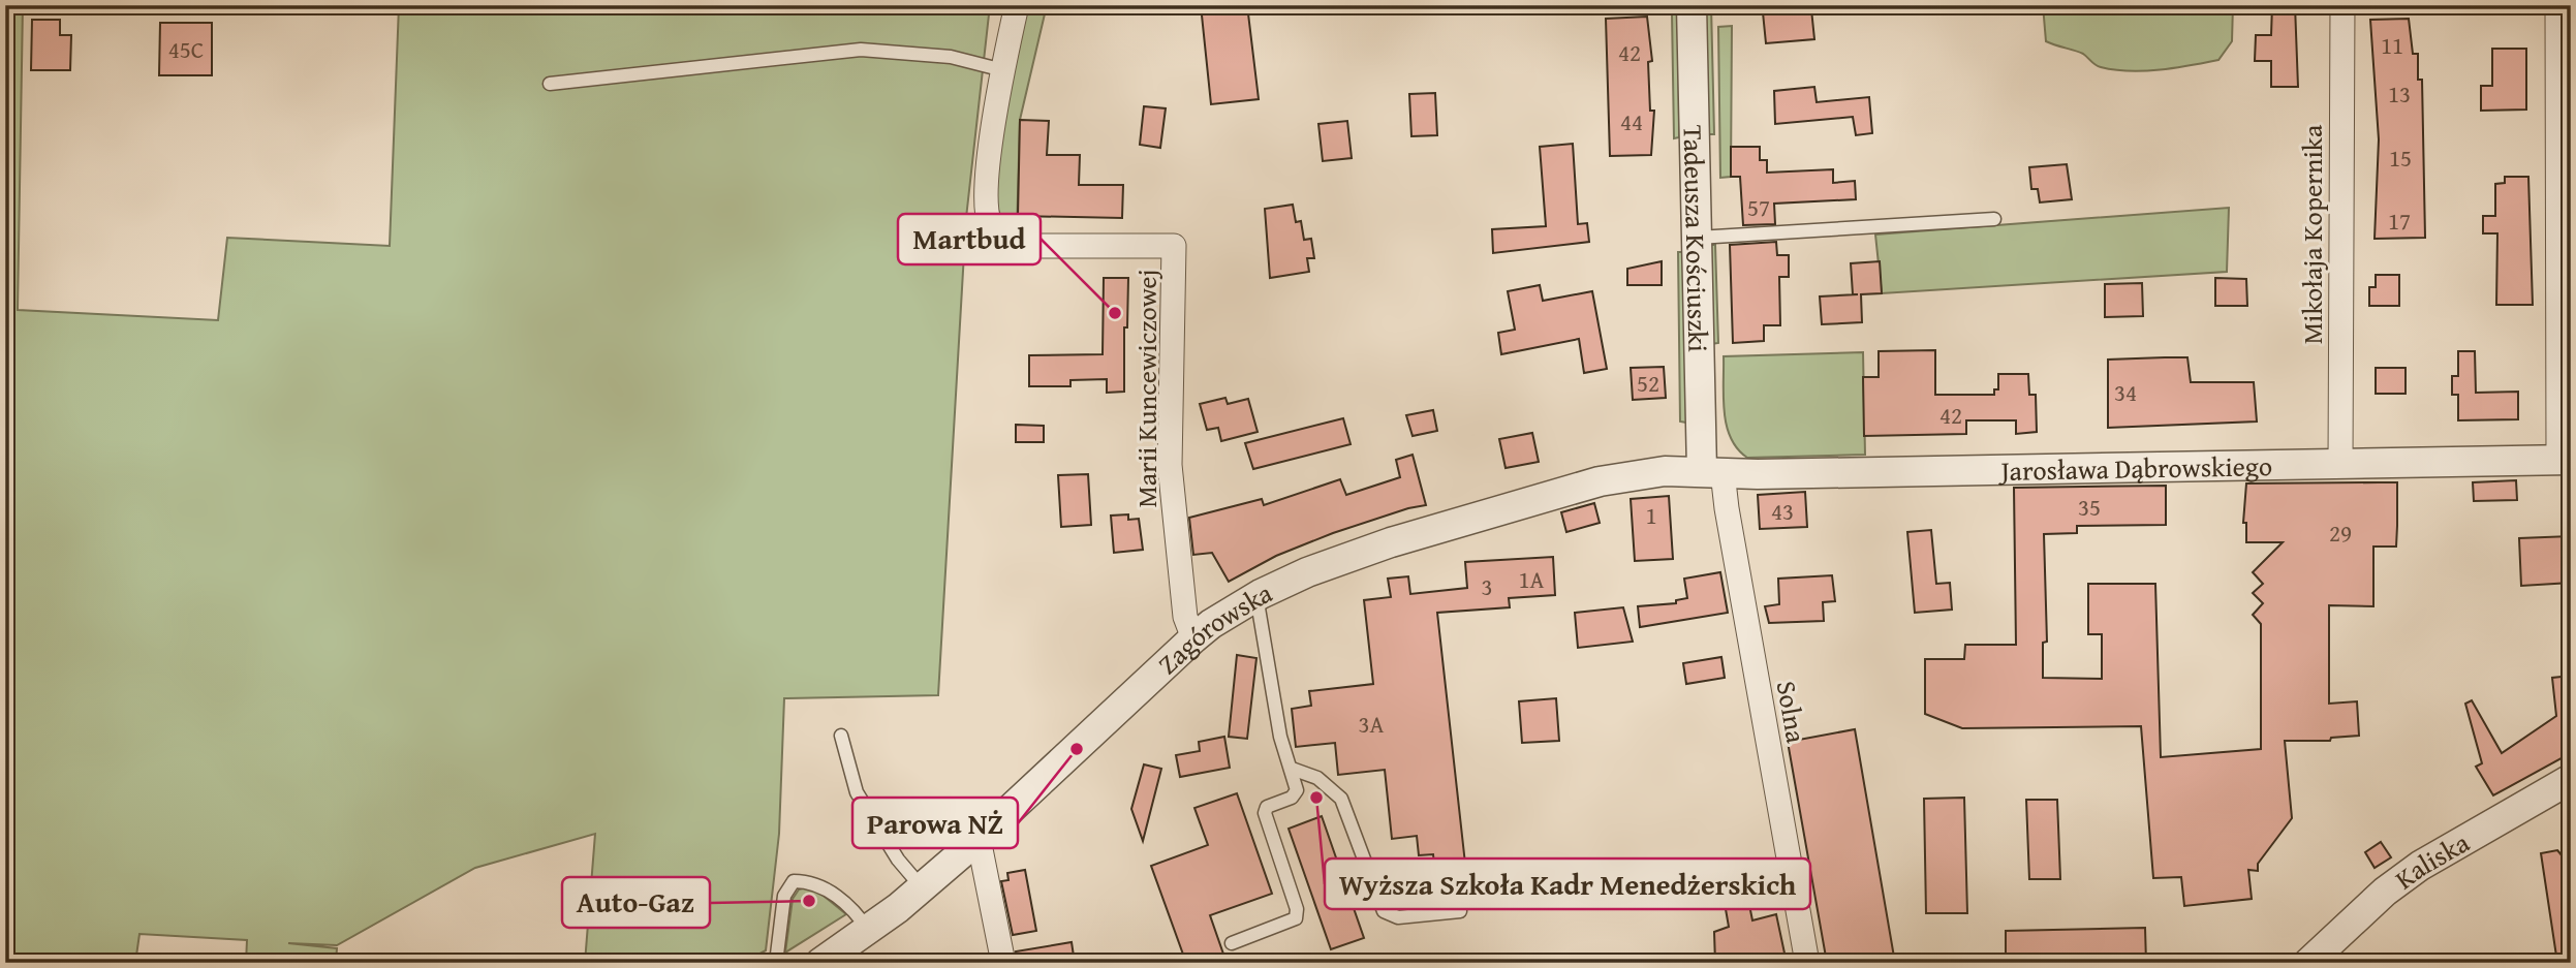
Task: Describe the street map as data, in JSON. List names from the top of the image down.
{
  "streets": {
    "street": [
      "Mikołaja Kopernika",
      "Tadeusza Kościuszki",
      "Marii Kuncewiczowej",
      "Jarosława Dąbrowskiego",
      "Zagórowska",
      "Solna",
      "Kaliska"
    ]
  },
  "crossings": [
    ["Mikołaja Kopernika", "Jarosława Dąbrowskiego"],
    ["Tadeusza Kościuszki", "Jarosława Dąbrowskiego"],
    ["Tadeusza Kościuszki", "Zagórowska"],
    ["Tadeusza Kościuszki", "Solna"],
    ["Marii Kuncewiczowej", "Zagórowska"],
    ["Jarosława Dąbrowskiego", "Zagórowska"],
    ["Jarosława Dąbrowskiego", "Solna"],
    ["Zagórowska", "Solna"]
  ],
  "places": [
    "Martbud",
    "Parowa NŻ",
    "Wyższa Szkoła Kadr Menedżerskich",
    "Auto-Gaz"
  ],
  "house_numbers": [
    "11",
    "45C",
    "42",
    "13",
    "44",
    "15",
    "57",
    "17",
    "52",
    "34",
    "42",
    "35",
    "43",
    "1",
    "29",
    "1A",
    "3",
    "3A"
  ]
}
